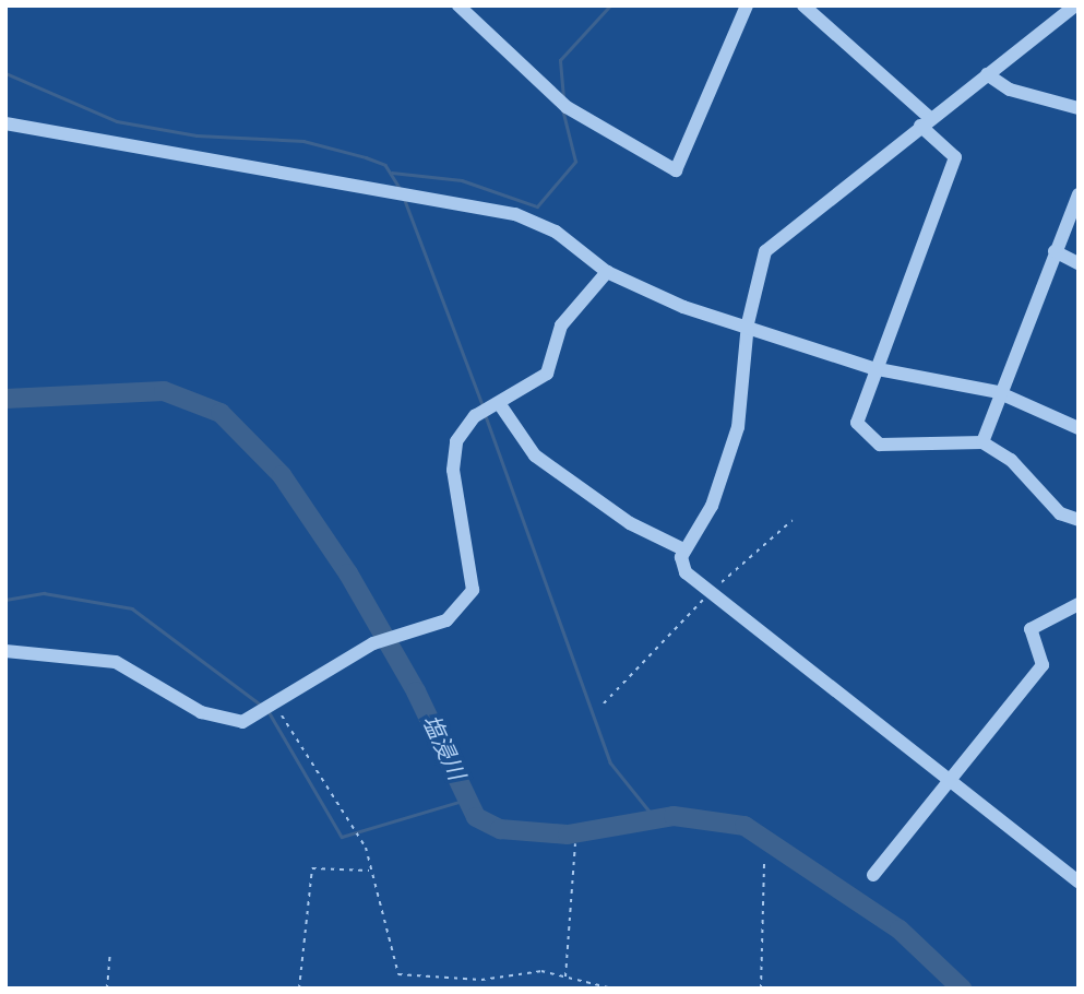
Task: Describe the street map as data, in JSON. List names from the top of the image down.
{
  "water": ["塩浸川"]
}
